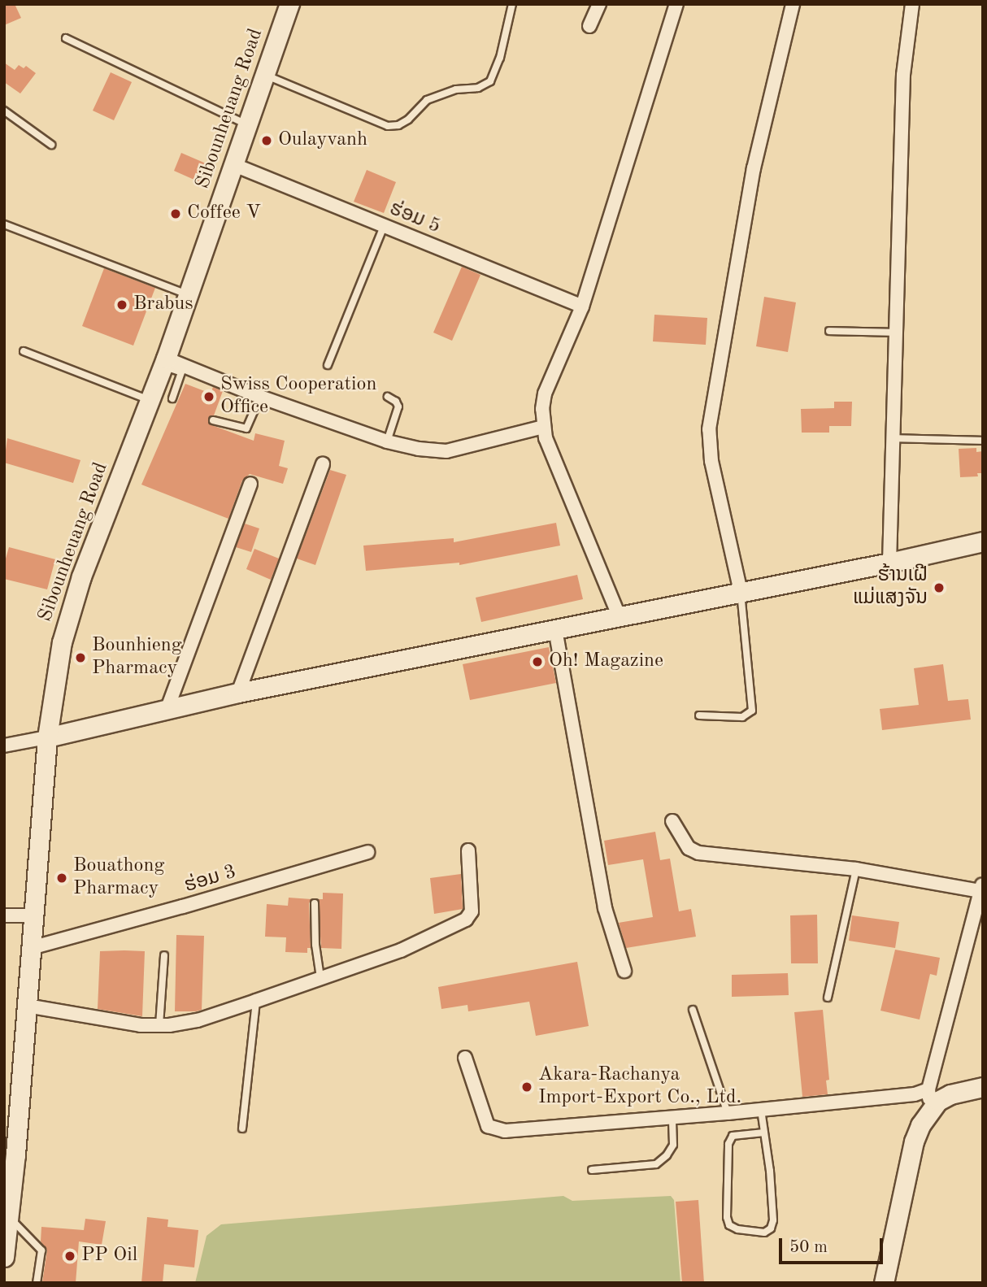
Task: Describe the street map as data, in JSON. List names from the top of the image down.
{
  "streets": {
    "street": ["Sibounheuang Road", "ຮ່ອມ 5", "ຮ່ອມ 3"]
  },
  "crossings": [
    ["Sibounheuang Road", "ຮ່ອມ 5"],
    ["Sibounheuang Road", "ຮ່ອມ 3"]
  ],
  "places": [
    "Oulayvanh",
    "Coffee V",
    "Brabus",
    "Swiss Cooperation Office",
    "ຮ້ານເຝີ ແມ່ແສງຈັນ",
    "Bounhieng Pharmacy",
    "Oh! Magazine",
    "Bouathong Pharmacy",
    "Akara-Rachanya Import-Export Co., Ltd.",
    "PP Oil"
  ],
  "scale_bar": "50 m"
}
